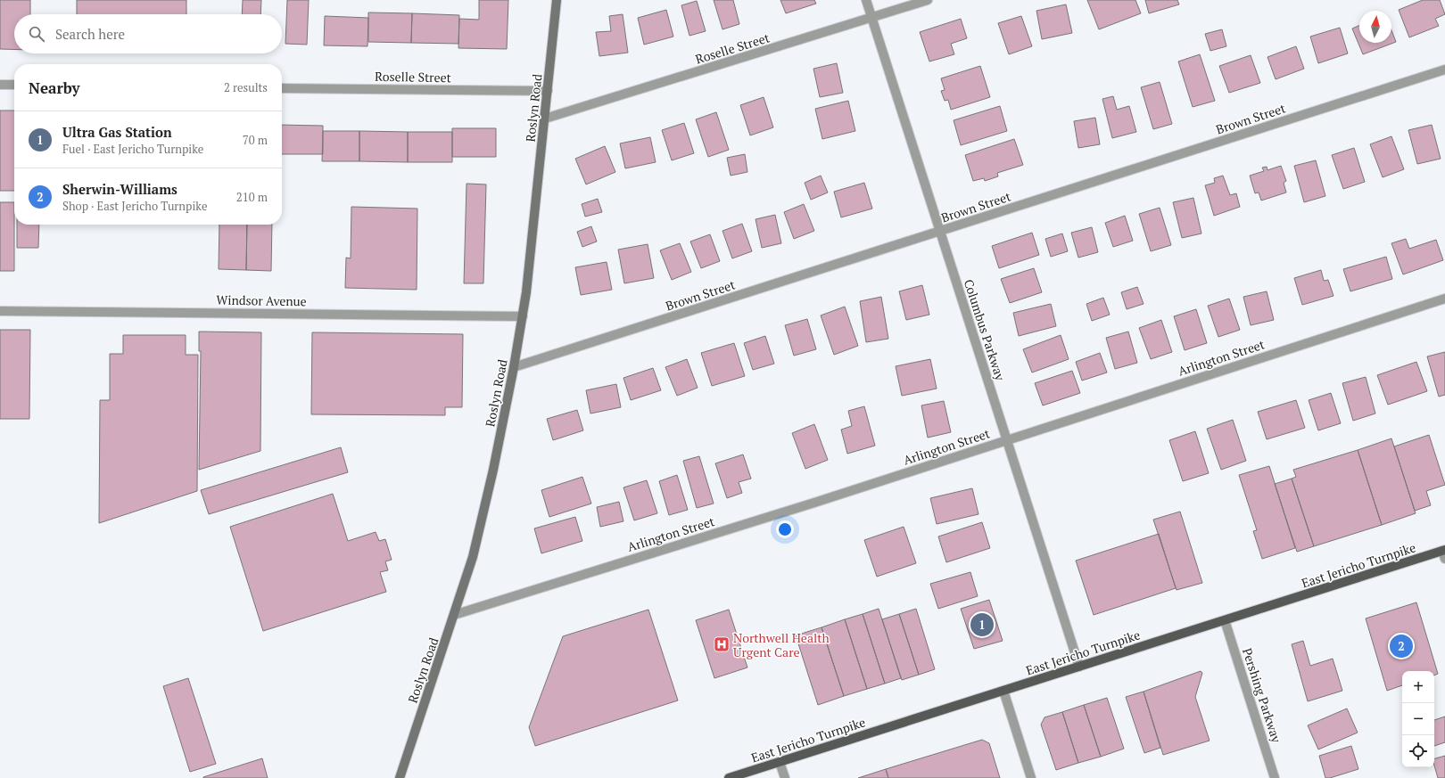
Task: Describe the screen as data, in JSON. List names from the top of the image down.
{
  "streets": {
    "main road": ["Roslyn Road", "East Jericho Turnpike"],
    "street": [
      "Roselle Street",
      "Brown Street",
      "Windsor Avenue",
      "Columbus Parkway",
      "Arlington Street",
      "Pershing Parkway"
    ]
  },
  "crossings": [
    ["Roselle Street", "Roslyn Road"],
    ["Roselle Street", "Columbus Parkway"],
    ["Roslyn Road", "Brown Street"],
    ["Roslyn Road", "Windsor Avenue"],
    ["Roslyn Road", "Arlington Street"],
    ["Brown Street", "Columbus Parkway"],
    ["Columbus Parkway", "Arlington Street"],
    ["Columbus Parkway", "East Jericho Turnpike"],
    ["East Jericho Turnpike", "Pershing Parkway"]
  ],
  "places": {
    "hospital": ["Northwell Health Urgent Care"]
  },
  "north": "top",
  "page": {
    "search": "Search here",
    "heading": ["Nearby", "2 results"],
    "list": [
      {
        "mark": "1",
        "name": "Ultra Gas Station",
        "note": "Fuel · East Jericho Turnpike",
        "value": "70 m"
      },
      {
        "mark": "2",
        "name": "Sherwin-Williams",
        "note": "Shop · East Jericho Turnpike",
        "value": "210 m"
      }
    ],
    "pins": ["1", "2"],
    "map_buttons": ["+", "−"]
  }
}
